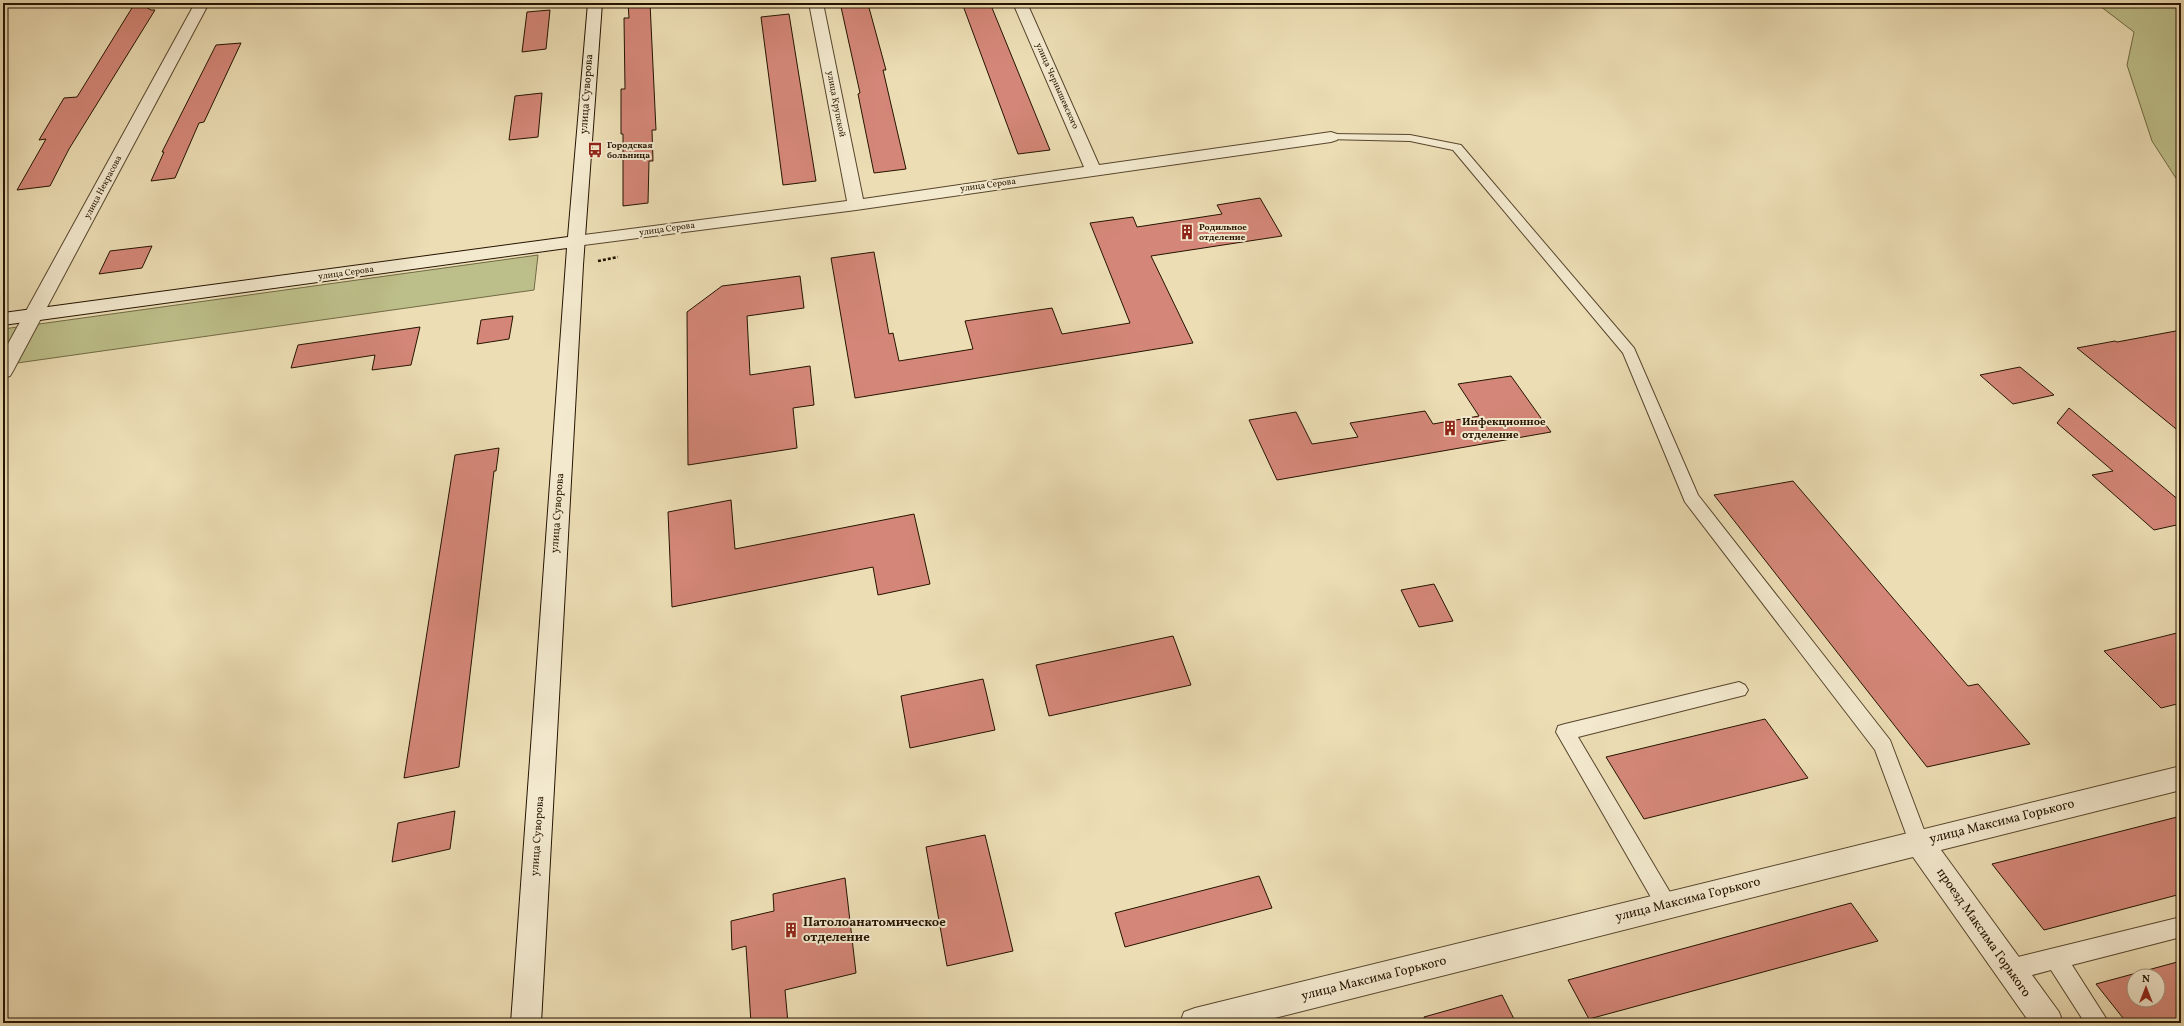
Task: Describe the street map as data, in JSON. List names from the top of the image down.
{
  "streets": {
    "street": [
      "улица Чернышевского",
      "улица Суворова",
      "улица Крупской",
      "улица Серова",
      "улица Некрасова",
      "улица Максима Горького",
      "проезд Максима Горького"
    ]
  },
  "crossings": [
    ["улица Чернышевского", "улица Серова"],
    ["улица Суворова", "улица Серова"],
    ["улица Крупской", "улица Серова"],
    ["улица Серова", "улица Некрасова"],
    ["улица Максима Горького", "проезд Максима Горького"]
  ],
  "places": {
    "bus stop": ["Городская больница"],
    "building": ["Родильное отделение", "Инфекционное отделение", "Патолоанатомическое отделение"]
  },
  "north": "top"
}
